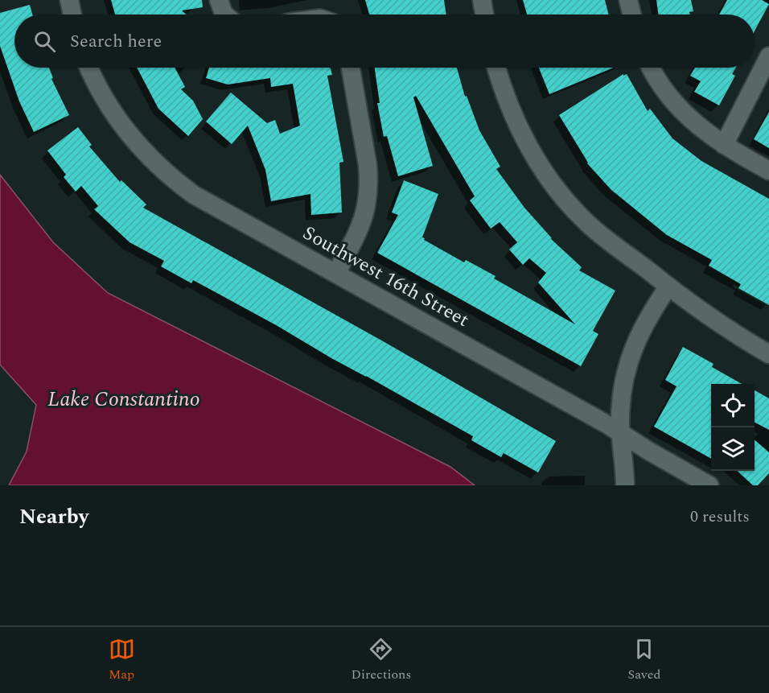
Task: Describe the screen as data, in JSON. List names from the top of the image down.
{
  "streets": {
    "street": ["Southwest 16th Street"]
  },
  "water": ["Lake Constantino"],
  "page": {
    "search": "Search here",
    "heading": ["Nearby", "0 results"],
    "nav": ["Map", "Directions", "Saved"]
  }
}
